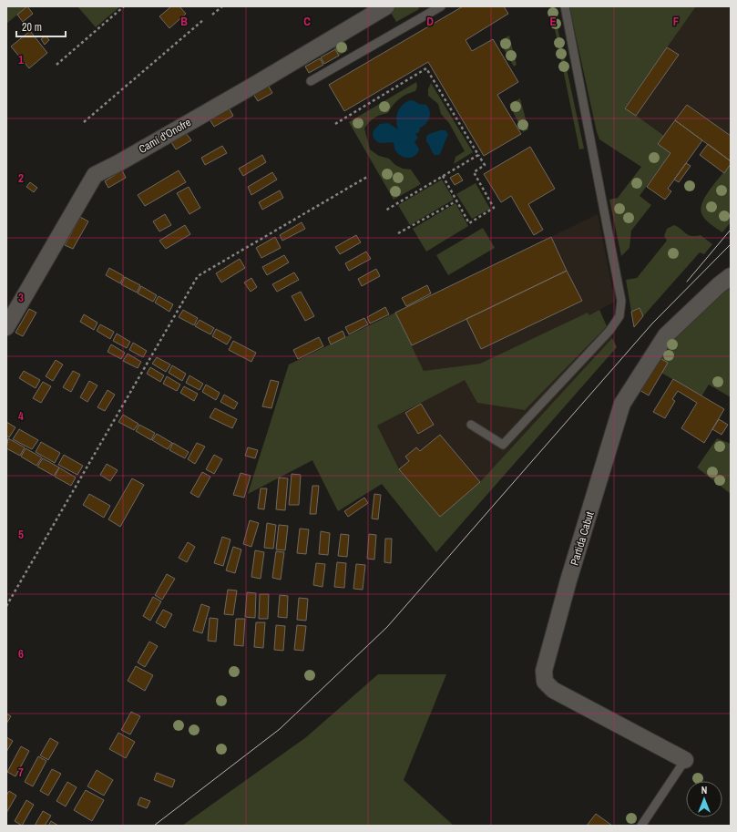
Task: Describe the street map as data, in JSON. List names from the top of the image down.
{
  "streets": {
    "street": ["Camí d'Onofre", "Partida Cabut"]
  },
  "scale_bar": "20 m",
  "north": "top",
  "grid": {
    "columns": [
      "B",
      "C",
      "D",
      "E",
      "F"
    ],
    "rows": [
      "1",
      "2",
      "3",
      "4",
      "5",
      "6",
      "7"
    ]
  }
}
